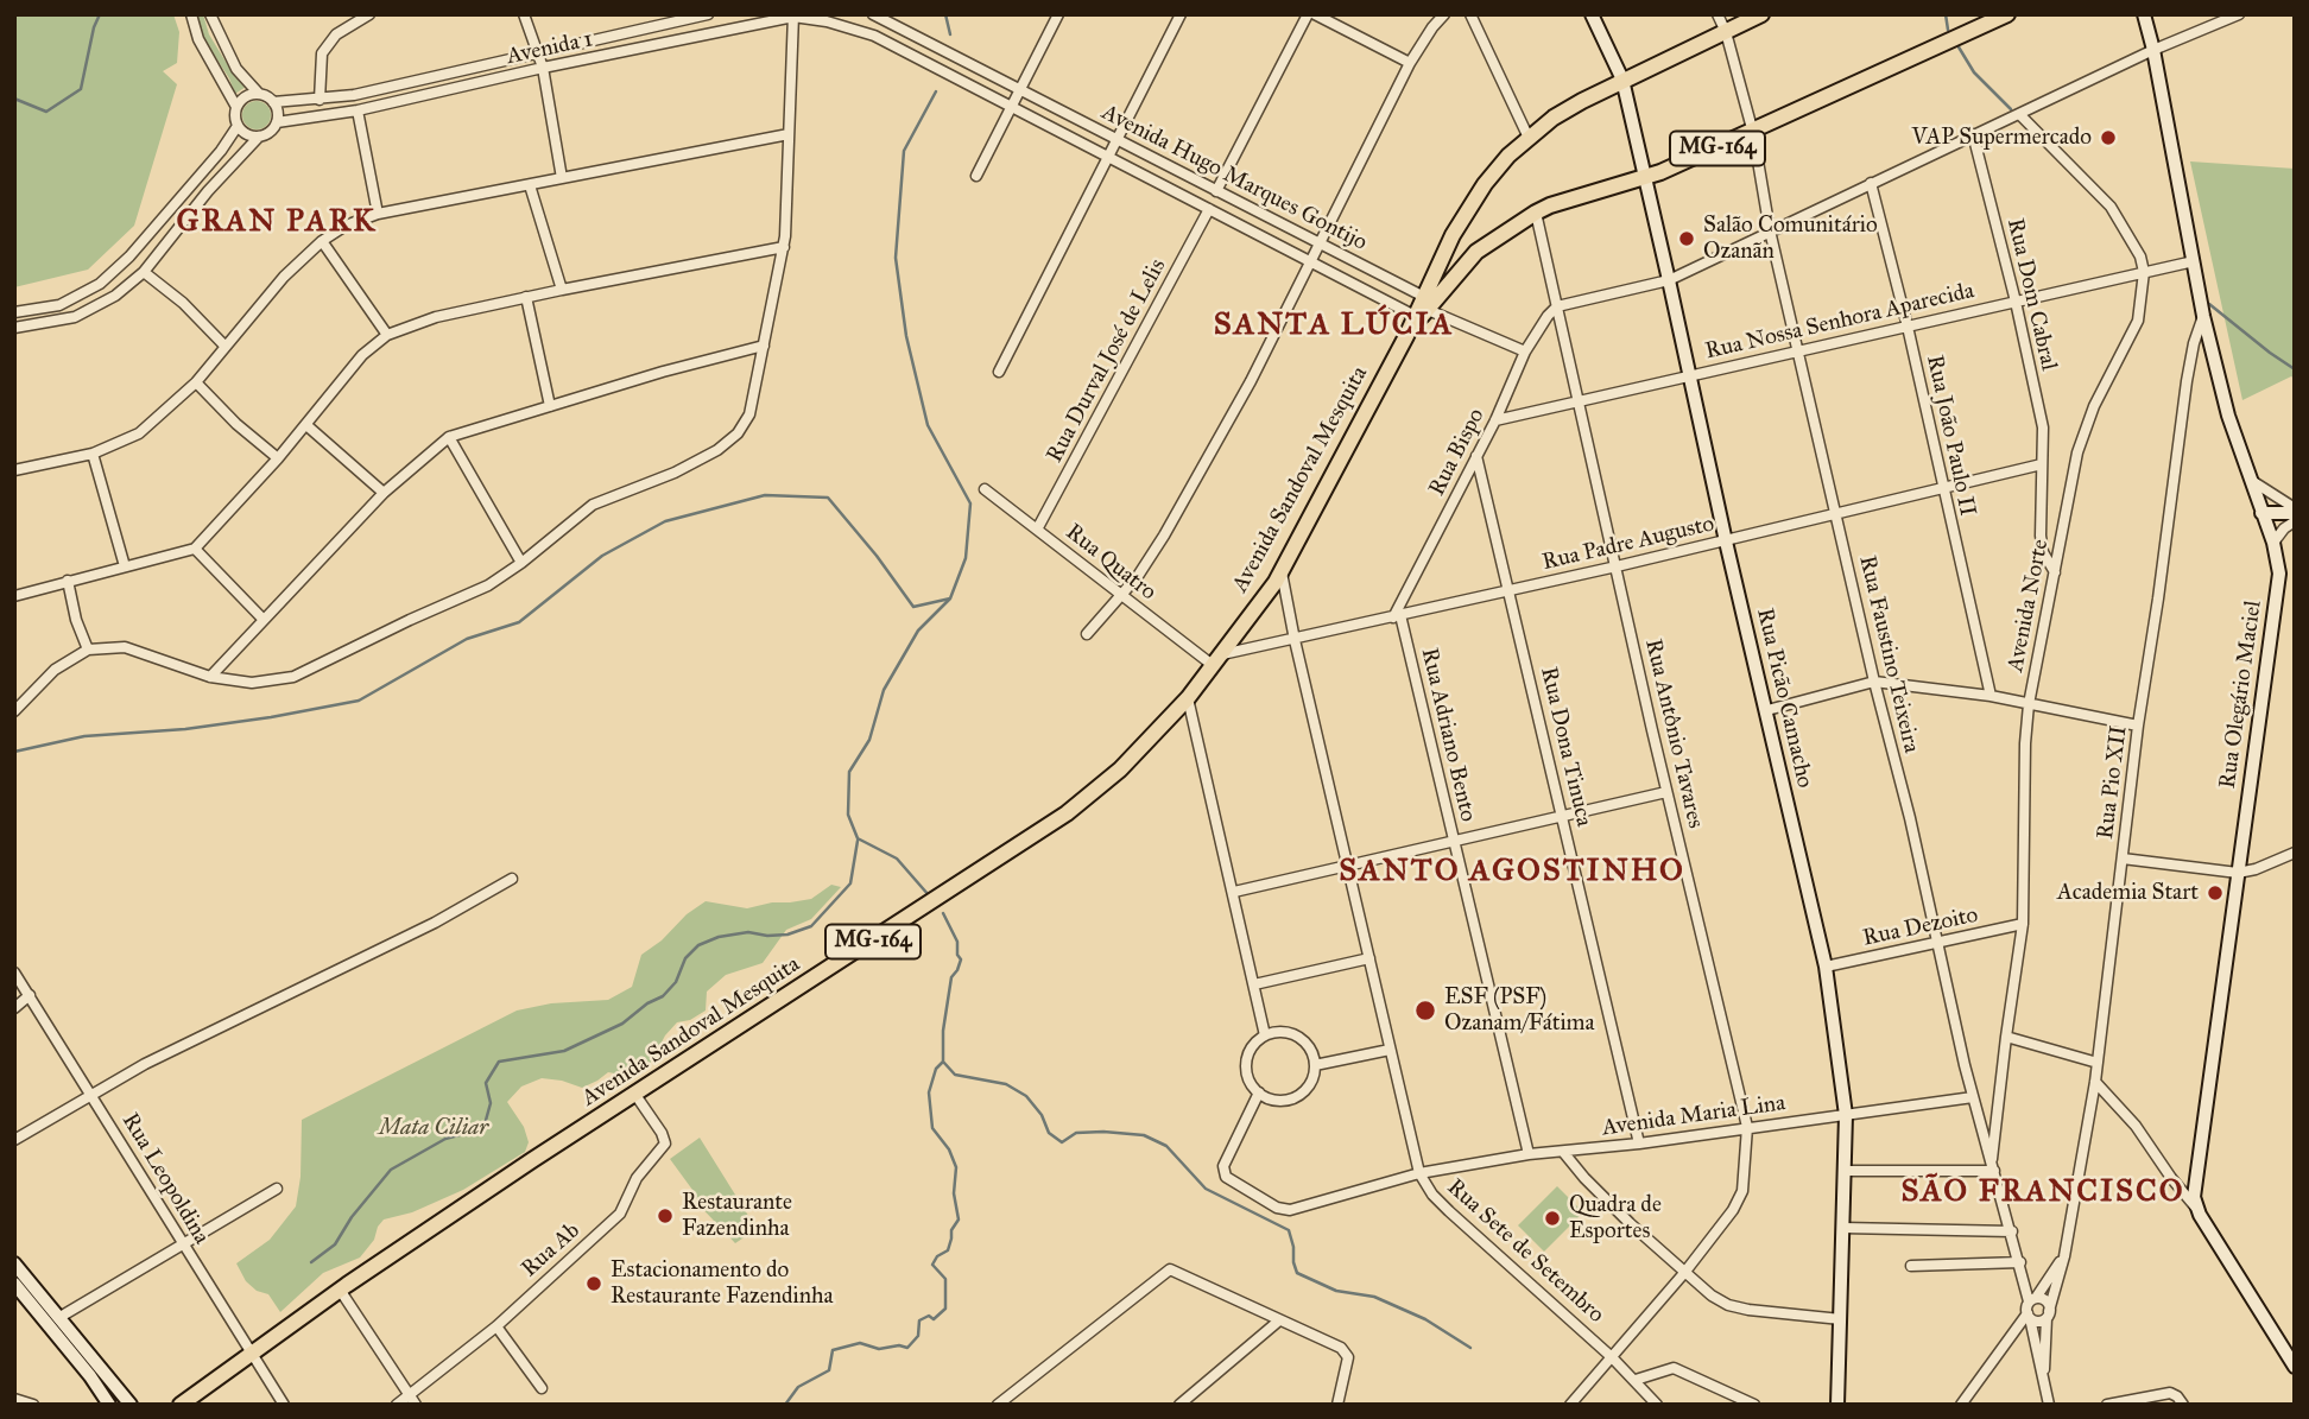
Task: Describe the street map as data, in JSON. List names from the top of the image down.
{
  "streets": {
    "main road": ["MG-164", "Avenida Sandoval Mesquita"],
    "street": [
      "Avenida 1",
      "Avenida Hugo Marques Gontijo",
      "Rua Dom Cabral",
      "Rua Nossa Senhora Aparecida",
      "Rua Durval José de Lelis",
      "Rua João Paulo II",
      "Rua Bispo",
      "Rua Padre Augusto",
      "Rua Quatro",
      "Avenida Norte",
      "Rua Faustino Teixeira",
      "Rua Olegário Maciel",
      "Rua Picão Camacho",
      "Rua Antônio Tavares",
      "Rua Adriano Bento",
      "Rua Dona Tinuca",
      "Rua Pio XII",
      "Rua Dezoito",
      "Avenida Maria Lina",
      "Rua Leopoldina",
      "Rua Ab",
      "Rua Sete de Setembro"
    ]
  },
  "crossings": [
    ["Avenida 1", "Avenida Hugo Marques Gontijo"],
    ["MG-164", "Avenida Hugo Marques Gontijo"],
    ["MG-164", "Avenida Sandoval Mesquita"],
    ["MG-164", "Rua Faustino Teixeira"],
    ["MG-164", "Rua Picão Camacho"],
    ["MG-164", "Rua Antônio Tavares"],
    ["Avenida Hugo Marques Gontijo", "Rua Durval José de Lelis"],
    ["Avenida Hugo Marques Gontijo", "Avenida Sandoval Mesquita"],
    ["Rua Dom Cabral", "Rua Nossa Senhora Aparecida"],
    ["Rua Dom Cabral", "Rua Padre Augusto"],
    ["Rua Dom Cabral", "Avenida Norte"],
    ["Rua Nossa Senhora Aparecida", "Rua João Paulo II"],
    ["Rua Nossa Senhora Aparecida", "Rua Bispo"],
    ["Rua Nossa Senhora Aparecida", "Avenida Norte"],
    ["Rua Nossa Senhora Aparecida", "Rua Faustino Teixeira"],
    ["Rua Nossa Senhora Aparecida", "Rua Olegário Maciel"],
    ["Rua Nossa Senhora Aparecida", "Rua Picão Camacho"],
    ["Rua Nossa Senhora Aparecida", "Rua Antônio Tavares"],
    ["Rua Durval José de Lelis", "Rua Quatro"],
    ["Rua João Paulo II", "Rua Padre Augusto"],
    ["Rua Bispo", "Rua Padre Augusto"],
    ["Rua Bispo", "Rua Antônio Tavares"],
    ["Rua Bispo", "Rua Adriano Bento"],
    ["Rua Bispo", "Rua Dona Tinuca"],
    ["Avenida Sandoval Mesquita", "Rua Padre Augusto"],
    ["Avenida Sandoval Mesquita", "Rua Quatro"],
    ["Avenida Sandoval Mesquita", "Rua Faustino Teixeira"],
    ["Avenida Sandoval Mesquita", "Rua Picão Camacho"],
    ["Avenida Sandoval Mesquita", "Rua Leopoldina"],
    ["Avenida Sandoval Mesquita", "Rua Ab"],
    ["Avenida Sandoval Mesquita", "Rua Sete de Setembro"],
    ["Rua Padre Augusto", "Rua Quatro"],
    ["Rua Padre Augusto", "Rua Faustino Teixeira"],
    ["Rua Padre Augusto", "Rua Picão Camacho"],
    ["Rua Padre Augusto", "Rua Antônio Tavares"],
    ["Rua Padre Augusto", "Rua Adriano Bento"],
    ["Rua Padre Augusto", "Rua Dona Tinuca"],
    ["Rua Padre Augusto", "Rua Sete de Setembro"],
    ["Avenida Norte", "Rua Faustino Teixeira"],
    ["Avenida Norte", "Rua Dezoito"],
    ["Rua Faustino Teixeira", "Rua Pio XII"],
    ["Rua Faustino Teixeira", "Rua Dezoito"],
    ["Rua Faustino Teixeira", "Avenida Maria Lina"],
    ["Rua Olegário Maciel", "Rua Pio XII"],
    ["Rua Picão Camacho", "Rua Dezoito"],
    ["Rua Picão Camacho", "Avenida Maria Lina"],
    ["Rua Antônio Tavares", "Avenida Maria Lina"],
    ["Rua Antônio Tavares", "Rua Sete de Setembro"],
    ["Rua Adriano Bento", "Avenida Maria Lina"],
    ["Rua Dona Tinuca", "Avenida Maria Lina"],
    ["Avenida Maria Lina", "Rua Sete de Setembro"]
  ],
  "districts": [
    "GRAN PARK",
    "SANTA LÚCIA",
    "SANTO AGOSTINHO",
    "SÃO FRANCISCO"
  ],
  "parks": ["Mata Ciliar"],
  "places": [
    "VAP Supermercado",
    "Salão Comunitário Ozanãn",
    "Academia Start",
    "ESF (PSF) Ozanam/Fátima",
    "Restaurante Fazendinha",
    "Quadra de Esportes",
    "Estacionamento do Restaurante Fazendinha"
  ]
}
